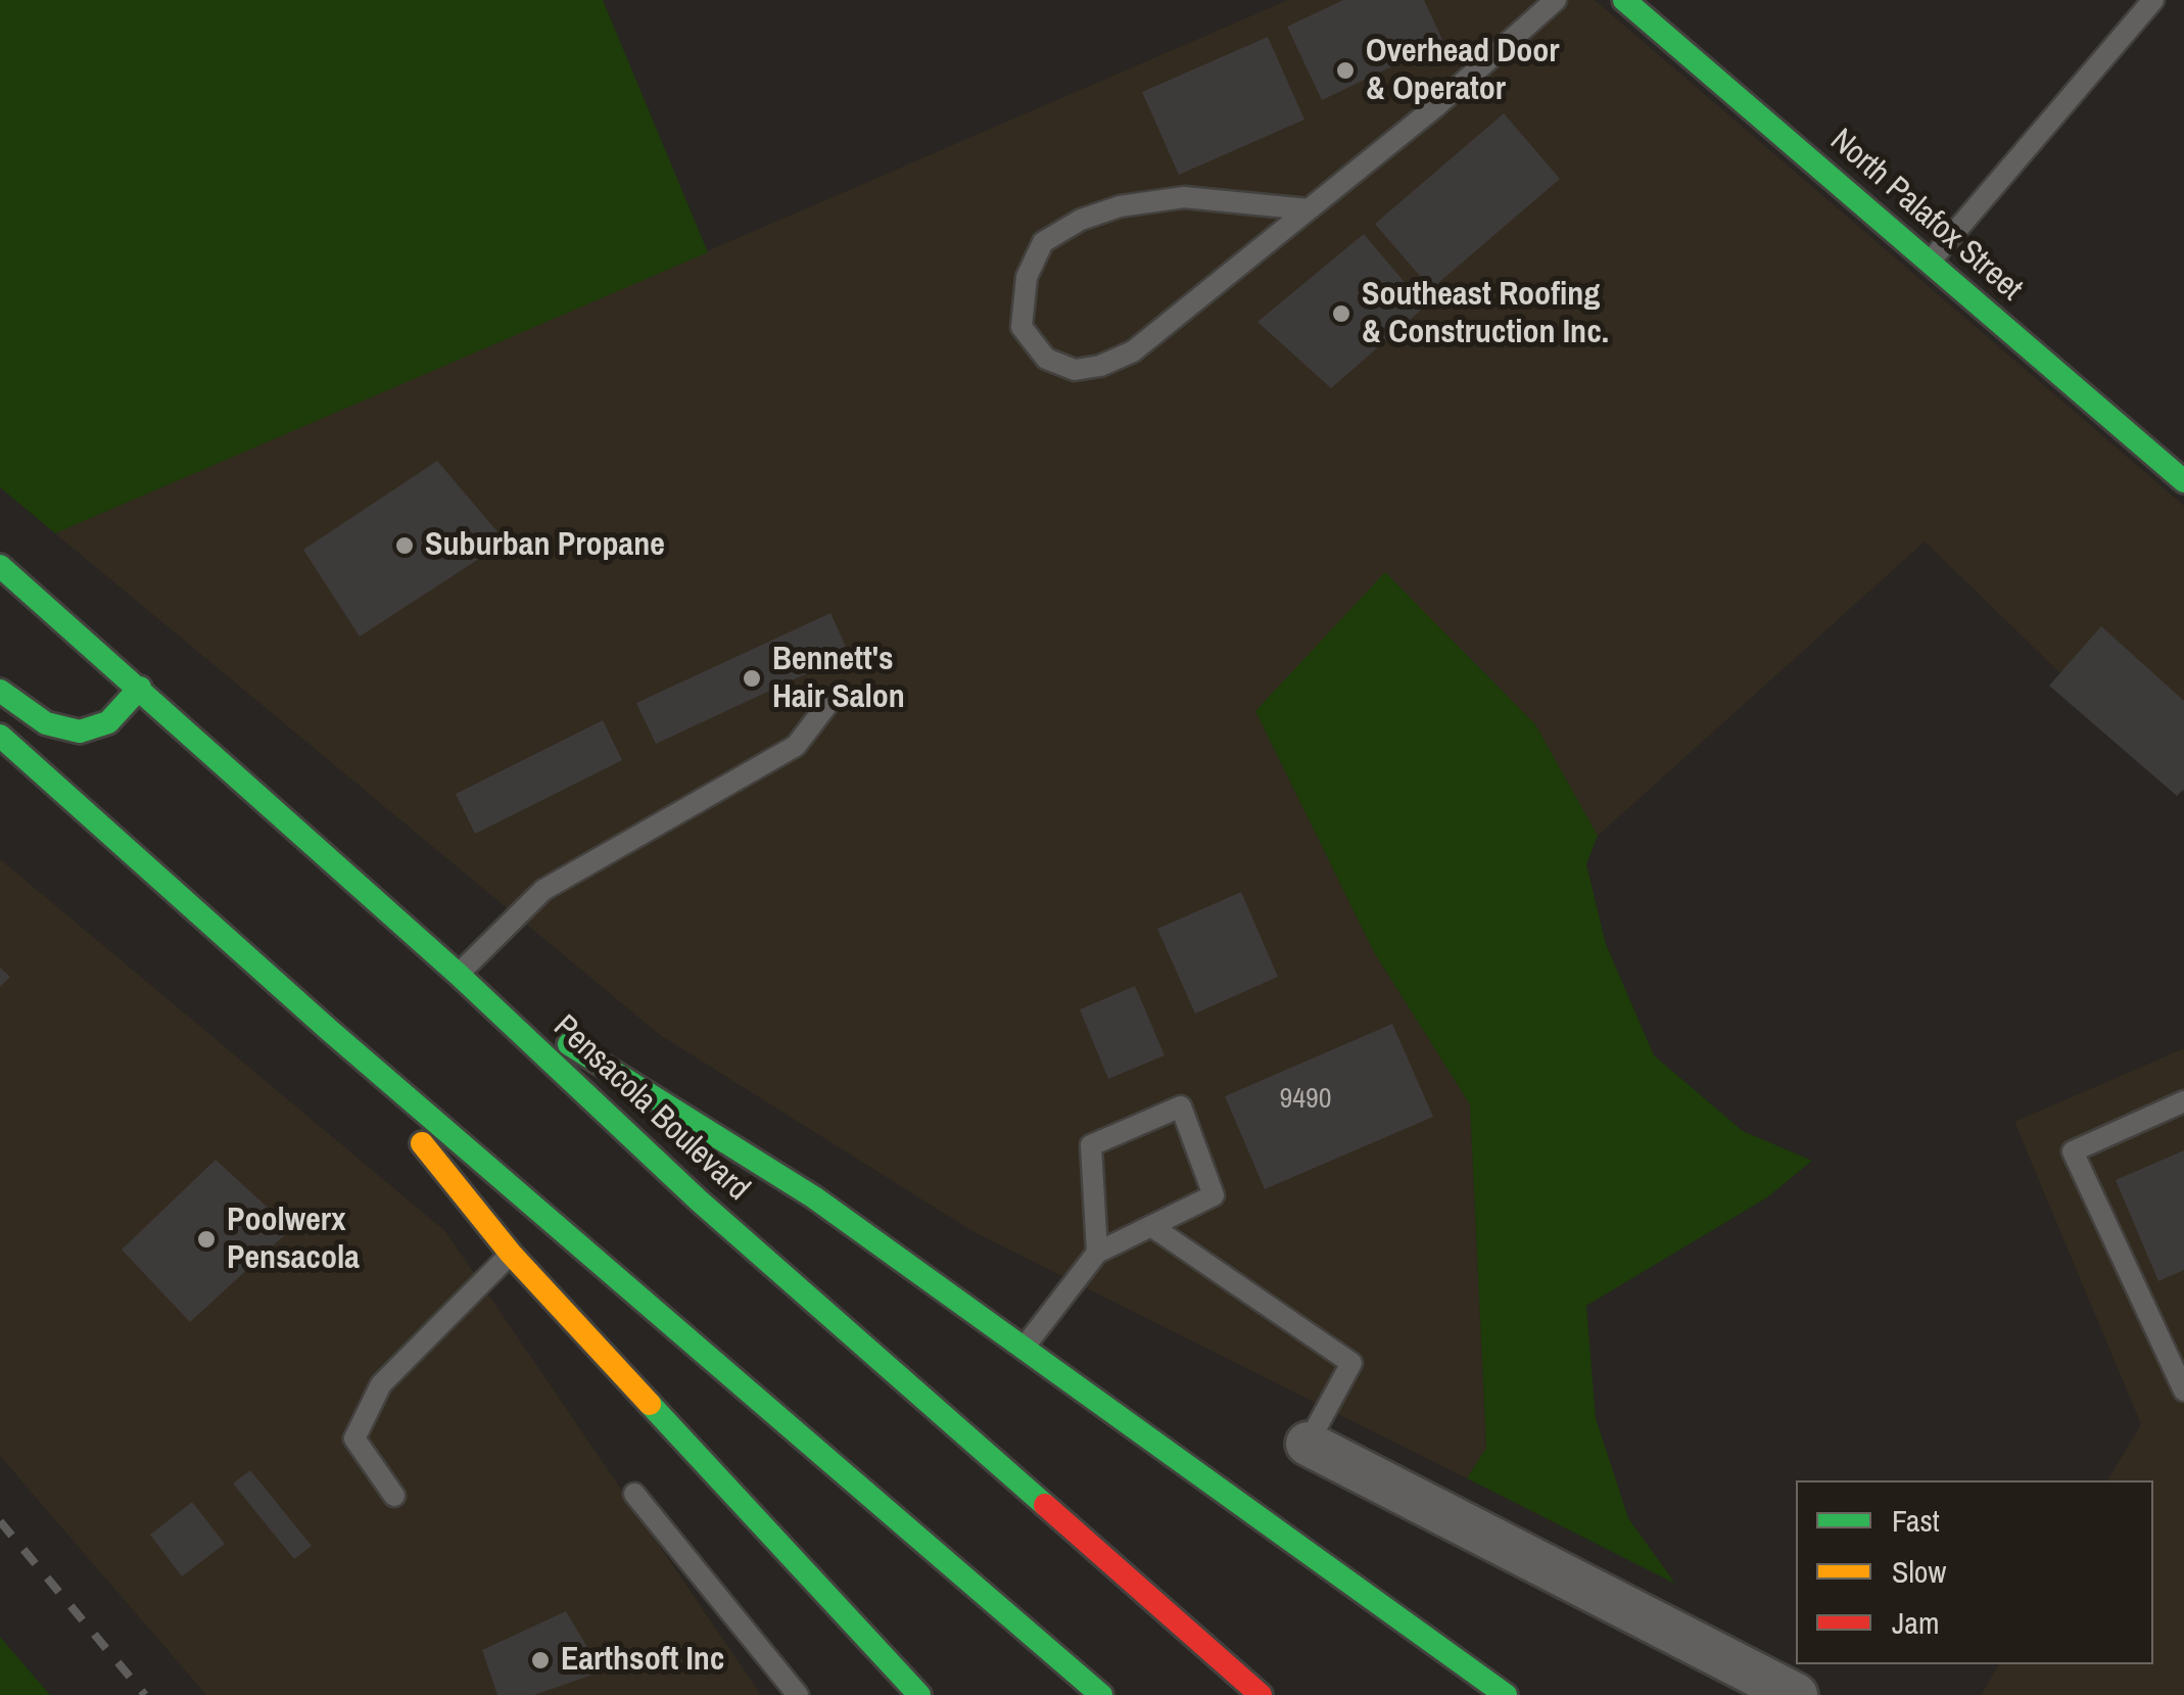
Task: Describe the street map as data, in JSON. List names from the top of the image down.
{
  "streets": {
    "main road": ["North Palafox Street", "Pensacola Boulevard"]
  },
  "places": [
    "Overhead Door & Operator",
    "Southeast Roofing & Construction Inc.",
    "Suburban Propane",
    "Bennett's Hair Salon",
    "Poolwerx Pensacola",
    "Earthsoft Inc"
  ],
  "house_numbers": ["9490"],
  "legend": ["Fast", "Slow", "Jam"]
}
